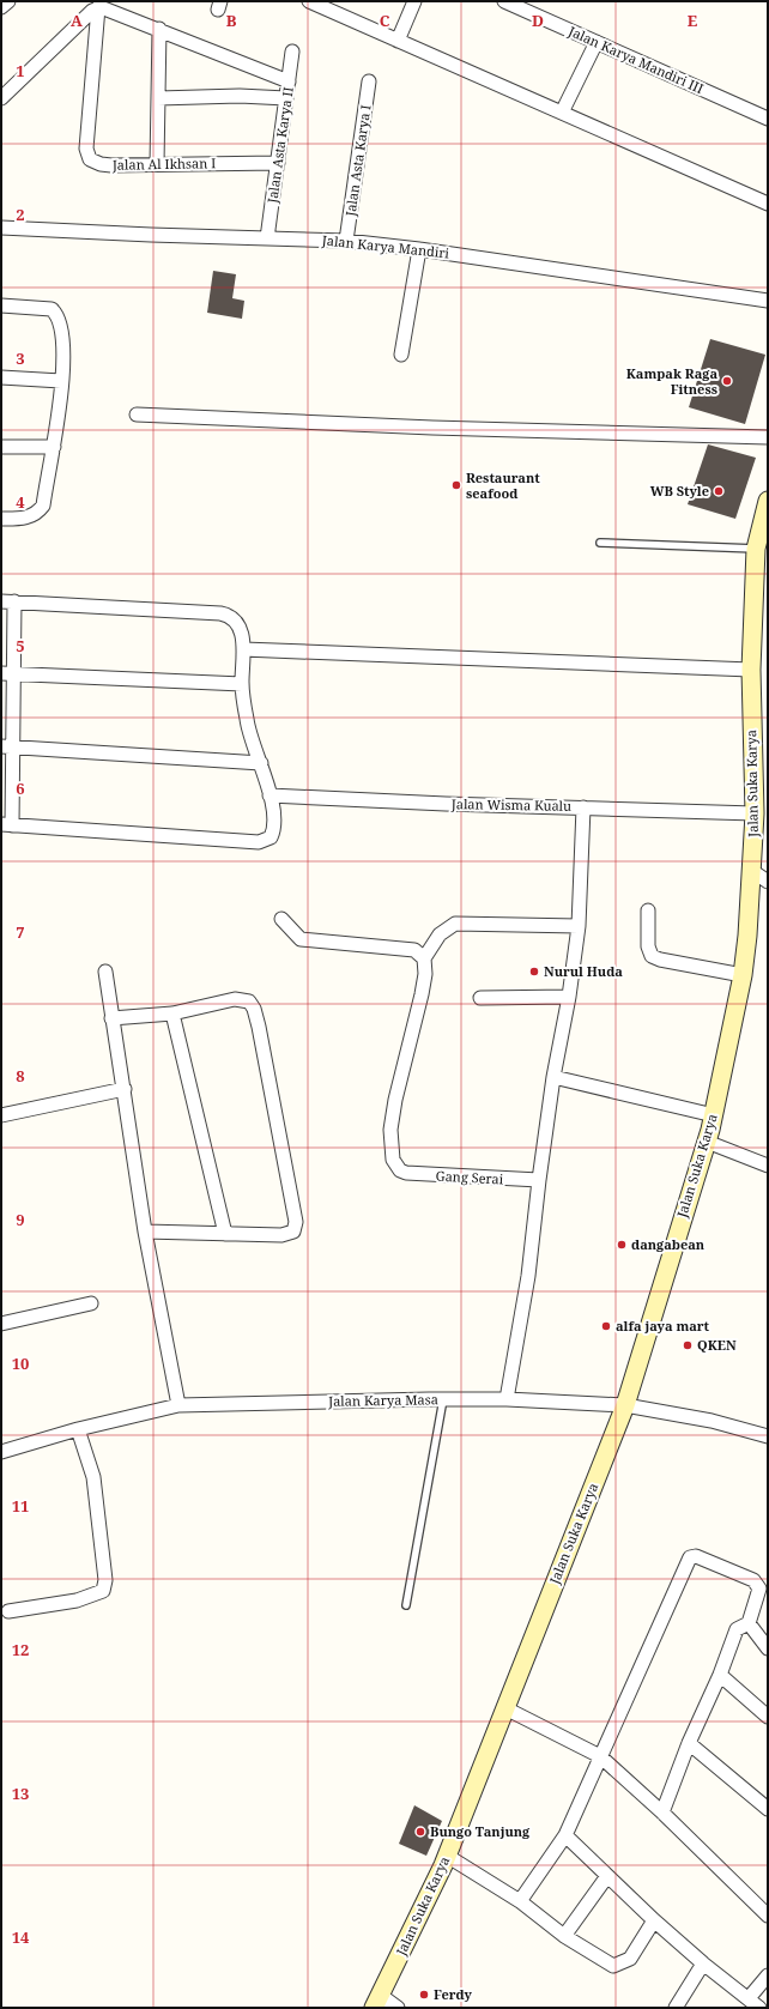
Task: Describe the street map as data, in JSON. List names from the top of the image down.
{
  "streets": {
    "main road": ["Jalan Suka Karya"],
    "street": [
      "Jalan Karya Mandiri III",
      "Jalan Asta Karya II",
      "Jalan Asta Karya I",
      "Jalan Al Ikhsan I",
      "Jalan Karya Mandiri",
      "Jalan Wisma Kualu",
      "Gang Serai",
      "Jalan Karya Masa"
    ]
  },
  "crossings": [
    ["Jalan Asta Karya II", "Jalan Al Ikhsan I"],
    ["Jalan Asta Karya II", "Jalan Karya Mandiri"],
    ["Jalan Asta Karya I", "Jalan Karya Mandiri"],
    ["Jalan Suka Karya", "Jalan Wisma Kualu"],
    ["Jalan Suka Karya", "Jalan Karya Masa"]
  ],
  "places": [
    "Kampak Raga Fitness",
    "Restaurant seafood",
    "WB Style",
    "Nurul Huda",
    "dangabean",
    "alfa jaya mart",
    "QKEN",
    "Bungo Tanjung",
    "Ferdy"
  ],
  "grid": {
    "columns": [
      "A",
      "B",
      "C",
      "D",
      "E"
    ],
    "rows": [
      "1",
      "2",
      "3",
      "4",
      "5",
      "6",
      "7",
      "8",
      "9",
      "10",
      "11",
      "12",
      "13",
      "14"
    ]
  }
}
